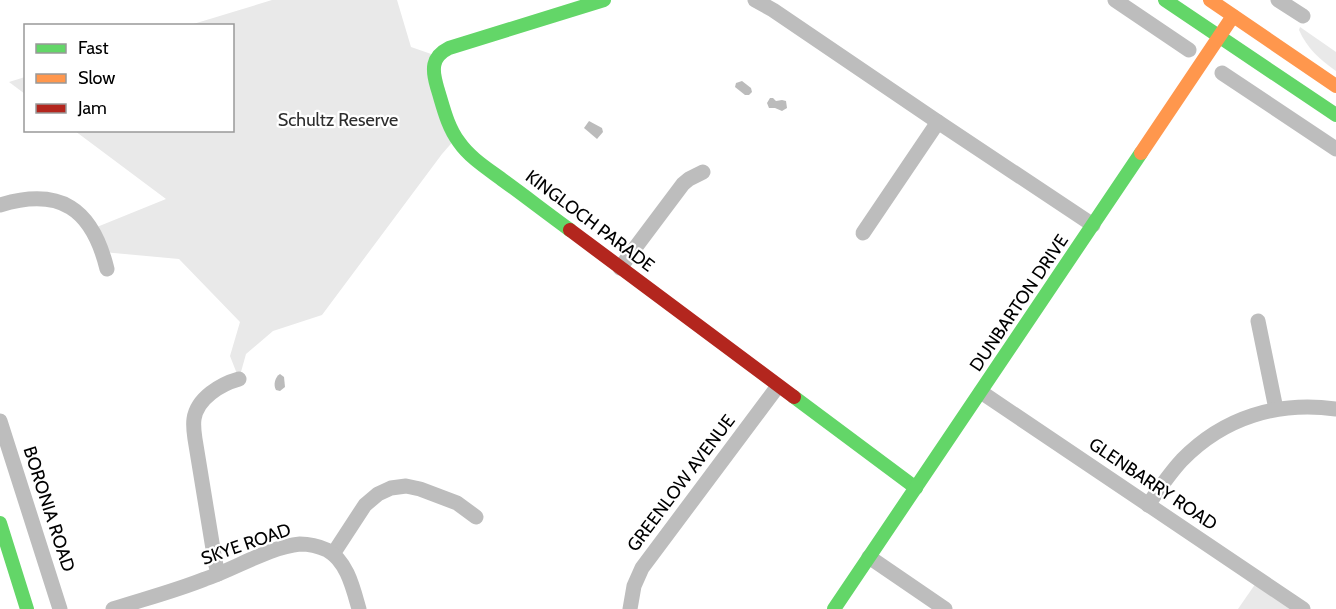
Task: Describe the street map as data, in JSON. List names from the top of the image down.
{
  "streets": {
    "street": [
      "KINGLOCH PARADE",
      "DUNBARTON DRIVE",
      "GREENLOW AVENUE",
      "GLENBARRY ROAD",
      "BORONIA ROAD",
      "SKYE ROAD"
    ]
  },
  "crossings": [
    ["KINGLOCH PARADE", "DUNBARTON DRIVE"],
    ["KINGLOCH PARADE", "GREENLOW AVENUE"],
    ["DUNBARTON DRIVE", "GLENBARRY ROAD"]
  ],
  "parks": ["Schultz Reserve"],
  "legend": ["Fast", "Slow", "Jam"]
}
